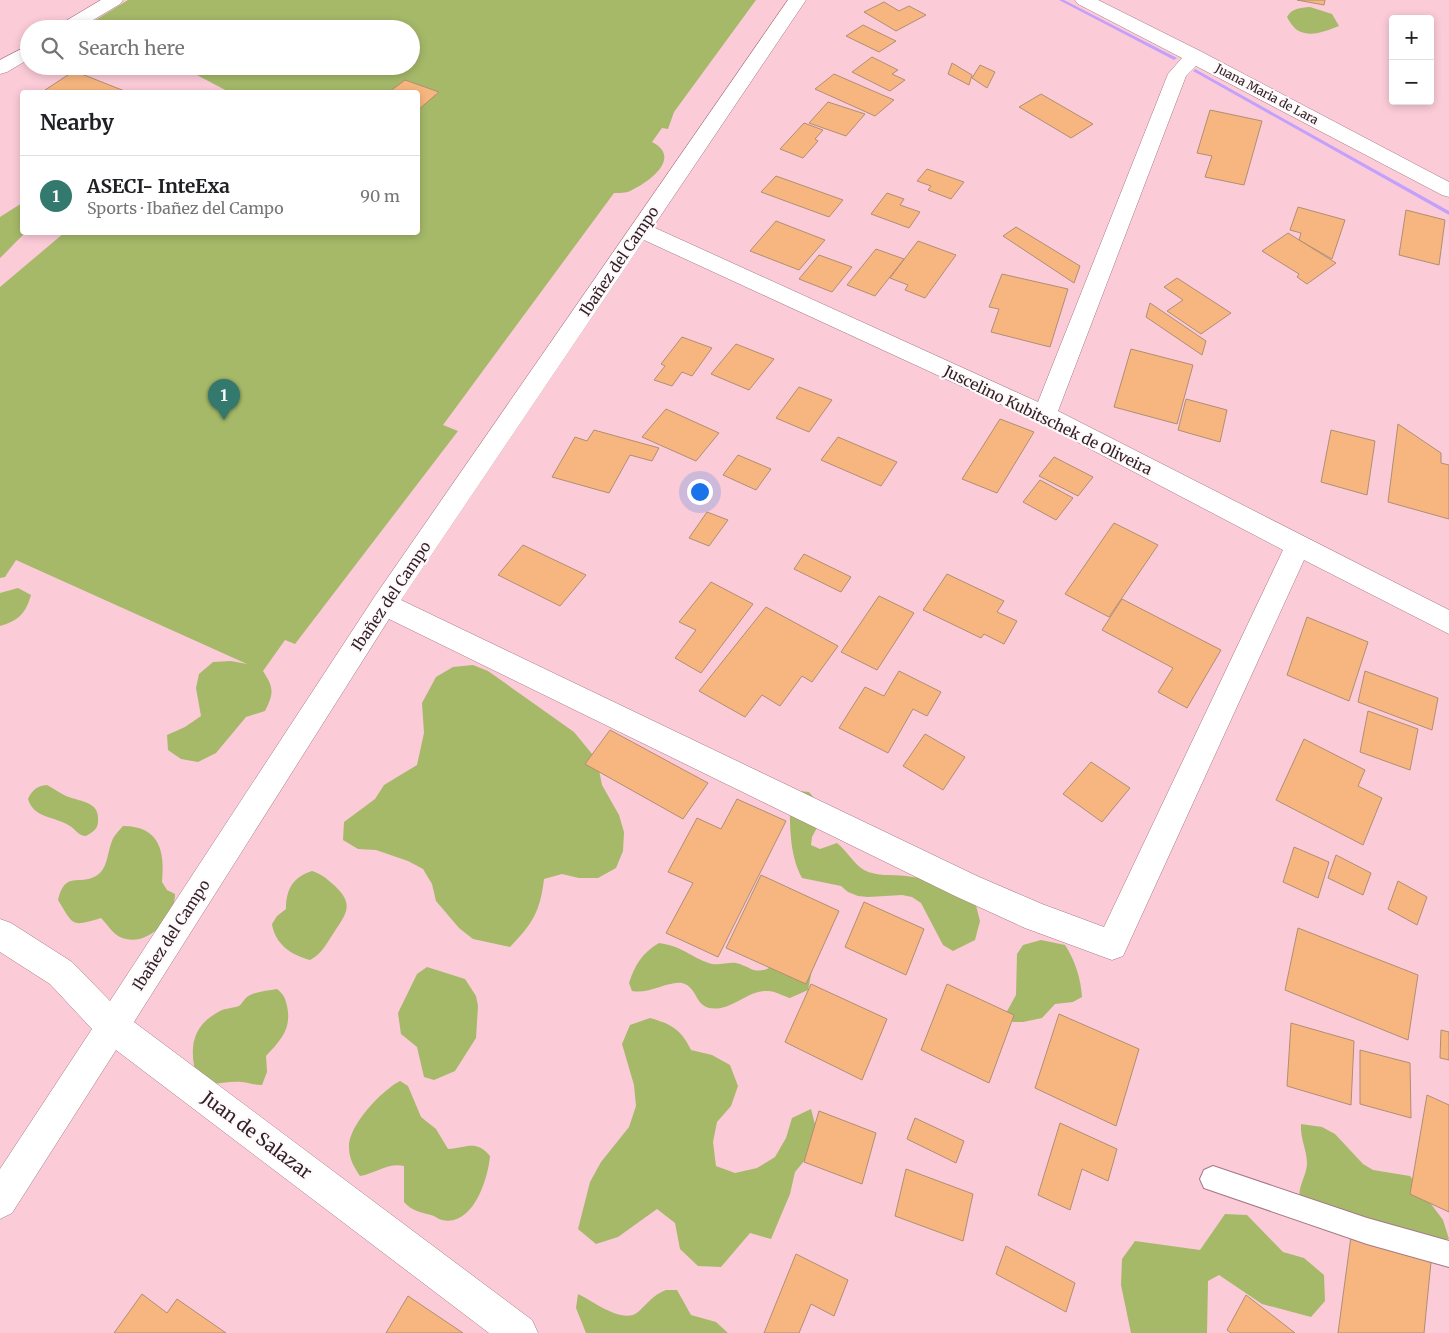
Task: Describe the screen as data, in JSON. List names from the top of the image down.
{
  "streets": {
    "street": [
      "Juana Maria de Lara",
      "Ibañez del Campo",
      "Juscelino Kubitschek de Oliveira",
      "Juan de Salazar"
    ]
  },
  "crossings": [
    ["Ibañez del Campo", "Juscelino Kubitschek de Oliveira"],
    ["Ibañez del Campo", "Juan de Salazar"]
  ],
  "page": {
    "map_buttons": ["+", "−"],
    "search": "Search here",
    "heading": "Nearby",
    "list": [
      {
        "mark": "1",
        "name": "ASECI- InteExa",
        "note": "Sports · Ibañez del Campo",
        "value": "90 m"
      }
    ],
    "pins": "1"
  }
}
